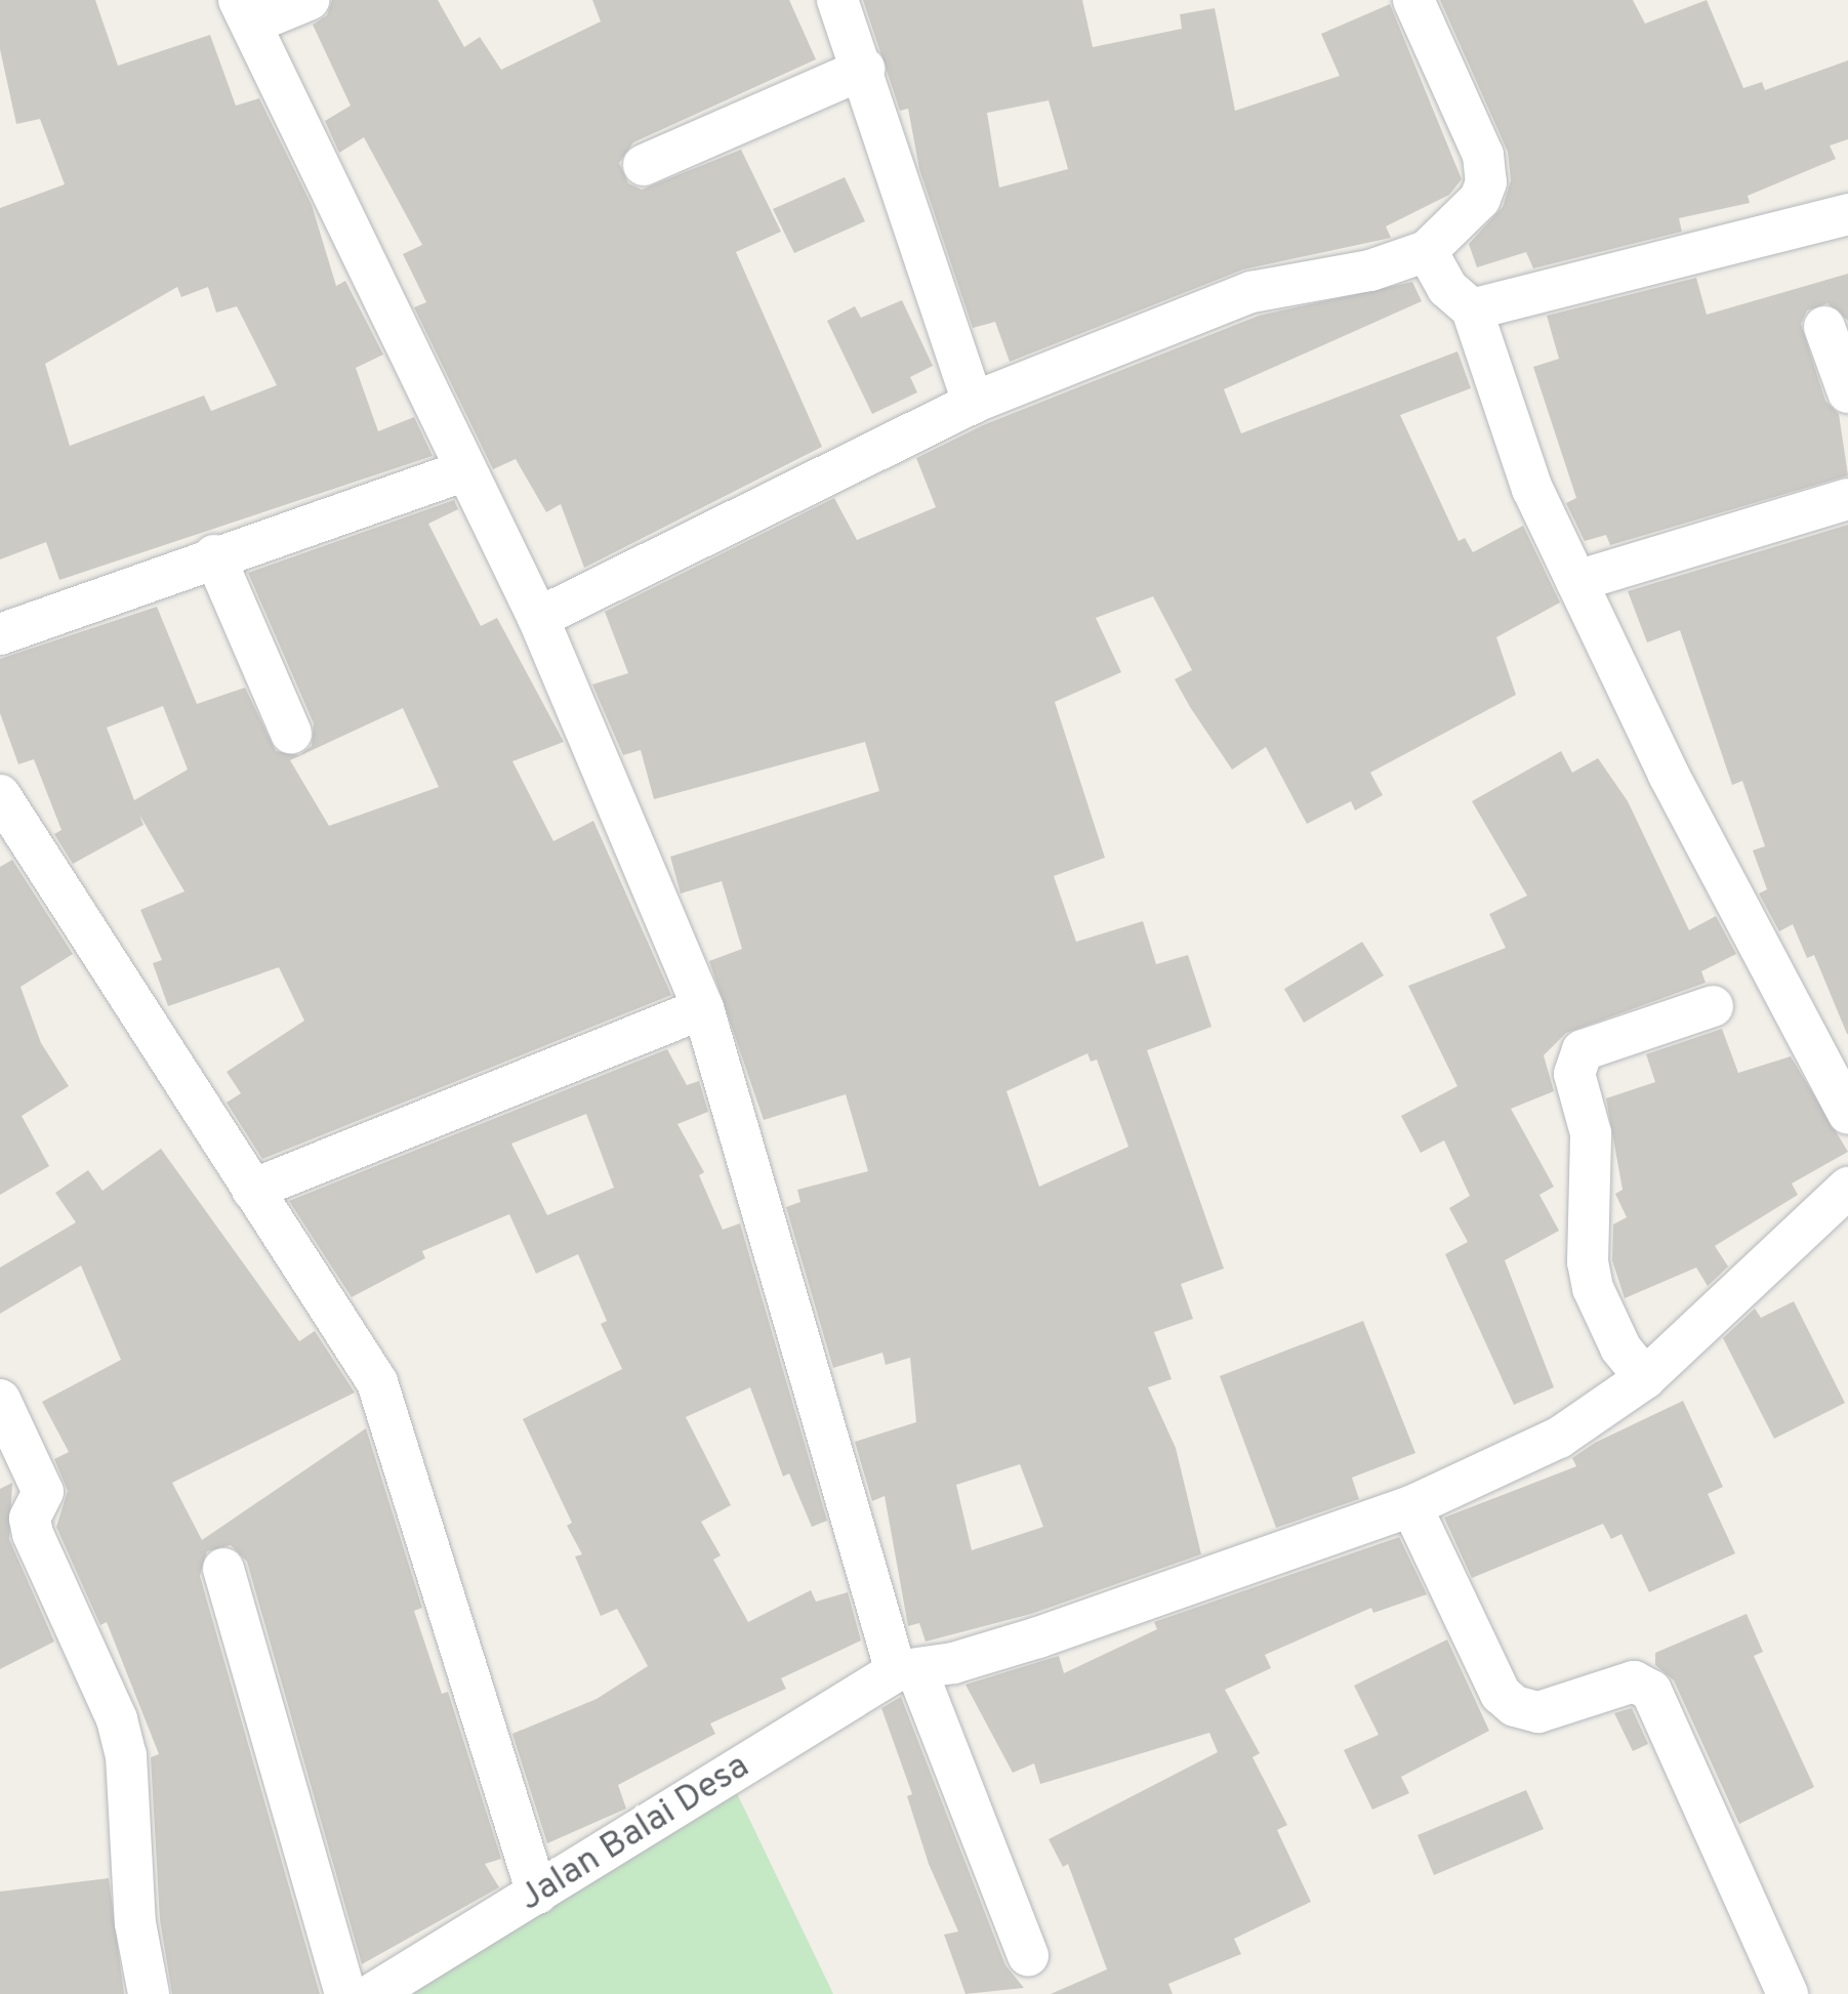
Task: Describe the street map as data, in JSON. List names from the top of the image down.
{
  "streets": {
    "street": ["Jalan Balai Desa"]
  }
}
